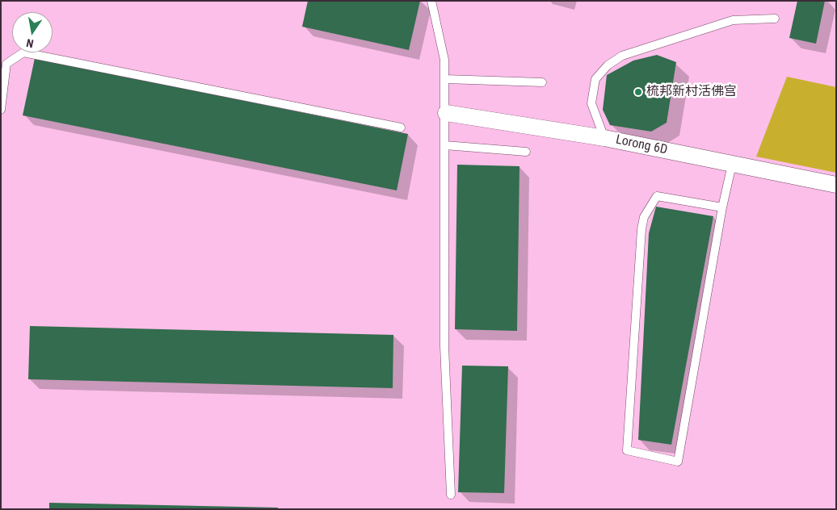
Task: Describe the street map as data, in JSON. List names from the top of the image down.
{
  "streets": {
    "street": ["Lorong 6D"]
  },
  "places": ["梳邦新村活佛宫"],
  "north": "bottom"
}
